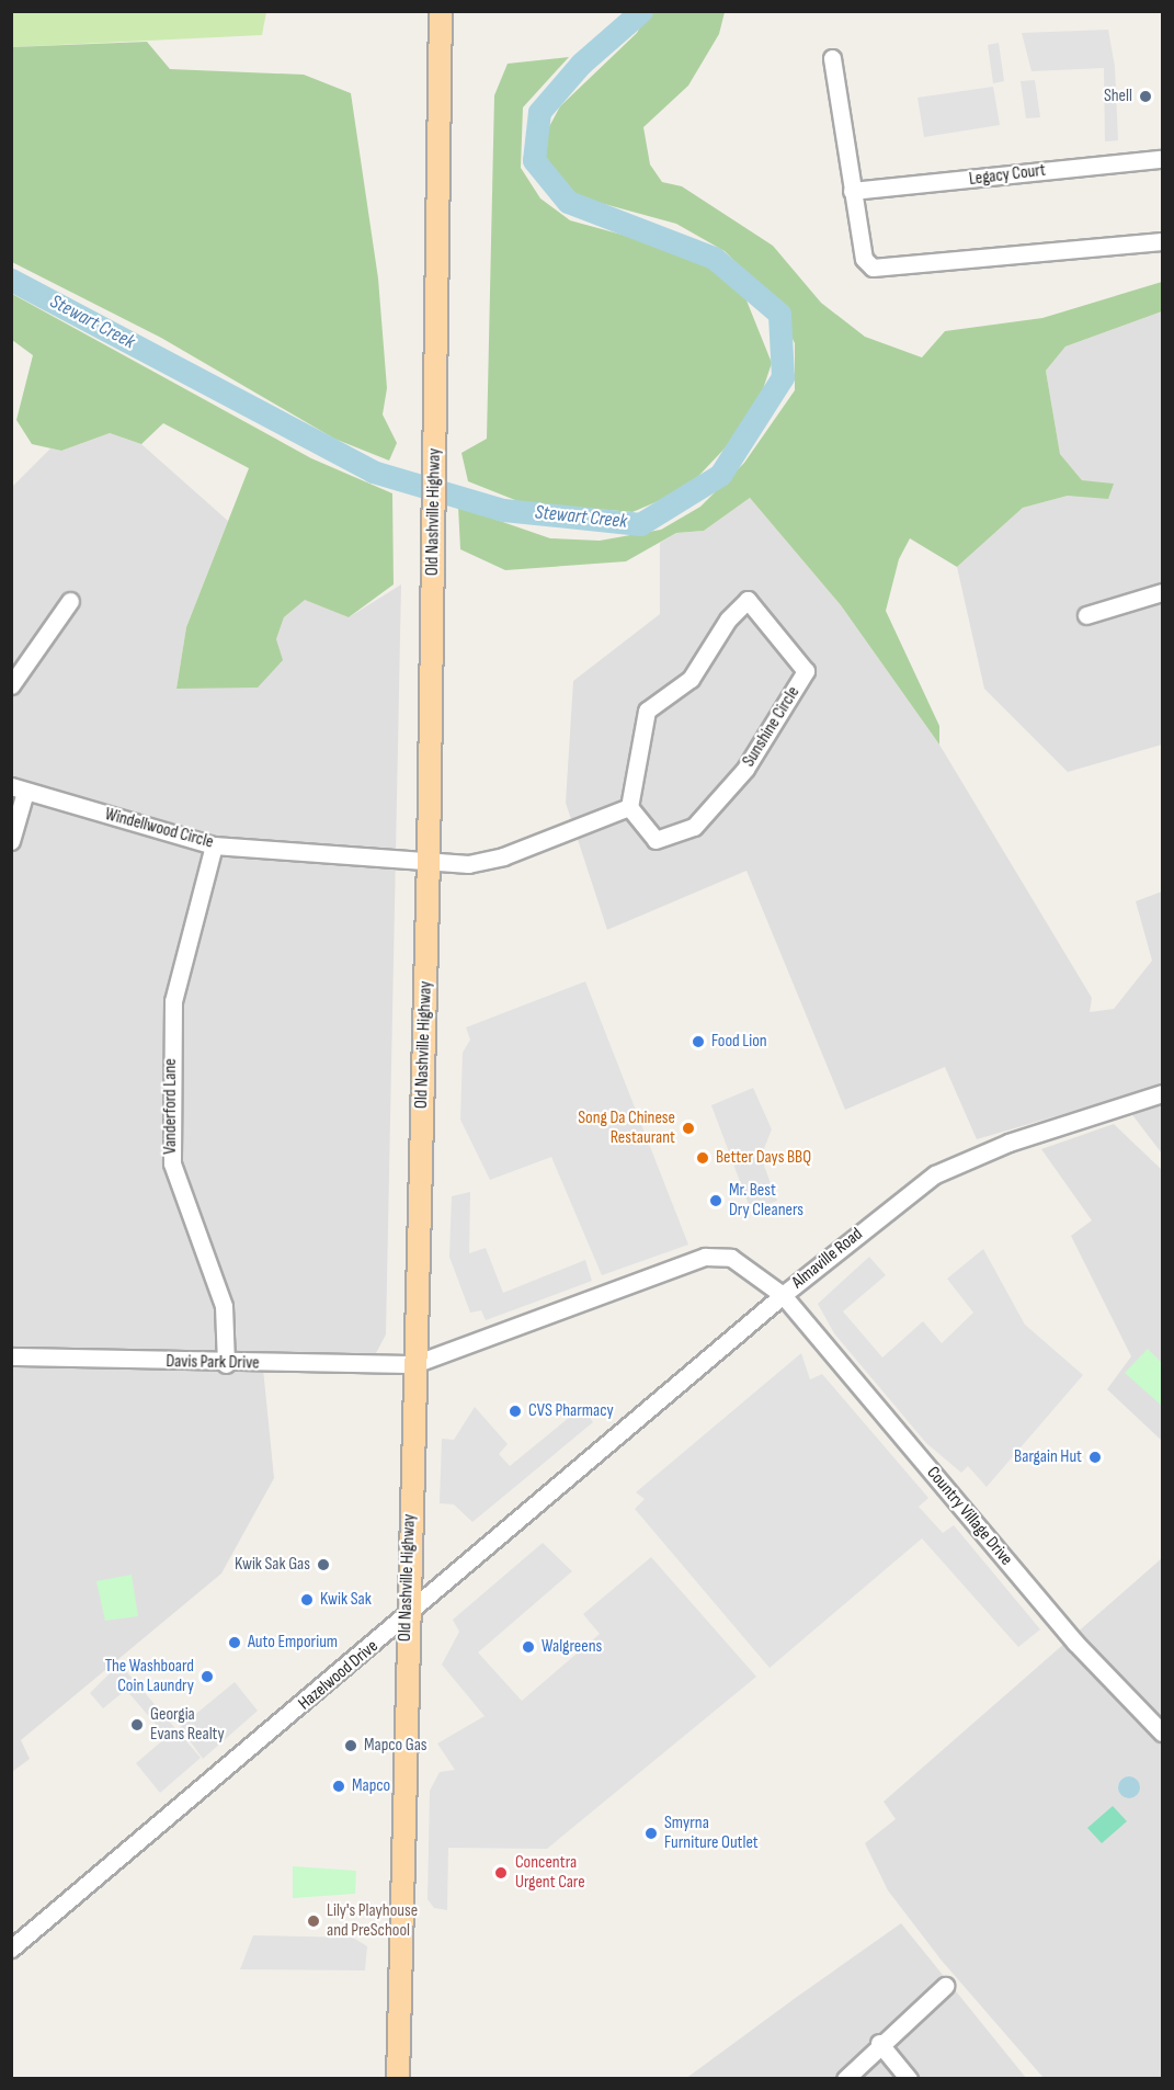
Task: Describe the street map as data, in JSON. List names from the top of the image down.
{
  "streets": {
    "main road": ["Old Nashville Highway"],
    "street": [
      "Legacy Court",
      "Sunshine Circle",
      "Windellwood Circle",
      "Vanderford Lane",
      "Almaville Road",
      "Davis Park Drive",
      "Country Village Drive",
      "Hazelwood Drive"
    ]
  },
  "crossings": [
    ["Old Nashville Highway", "Windellwood Circle"],
    ["Old Nashville Highway", "Almaville Road"],
    ["Old Nashville Highway", "Davis Park Drive"],
    ["Old Nashville Highway", "Hazelwood Drive"],
    ["Windellwood Circle", "Vanderford Lane"],
    ["Vanderford Lane", "Davis Park Drive"],
    ["Almaville Road", "Davis Park Drive"],
    ["Almaville Road", "Country Village Drive"],
    ["Almaville Road", "Hazelwood Drive"],
    ["Country Village Drive", "Hazelwood Drive"]
  ],
  "water": ["Stewart Creek"],
  "places": [
    "Shell",
    "Food Lion",
    "Song Da Chinese Restaurant",
    "Better Days BBQ",
    "Mr. Best Dry Cleaners",
    "CVS Pharmacy",
    "Bargain Hut",
    "Kwik Sak Gas",
    "Kwik Sak",
    "Auto Emporium",
    "Walgreens",
    "The Washboard Coin Laundry",
    "Georgia Evans Realty",
    "Mapco Gas",
    "Mapco",
    "Smyrna Furniture Outlet",
    "Concentra Urgent Care",
    "Lily's Playhouse and PreSchool"
  ]
}
